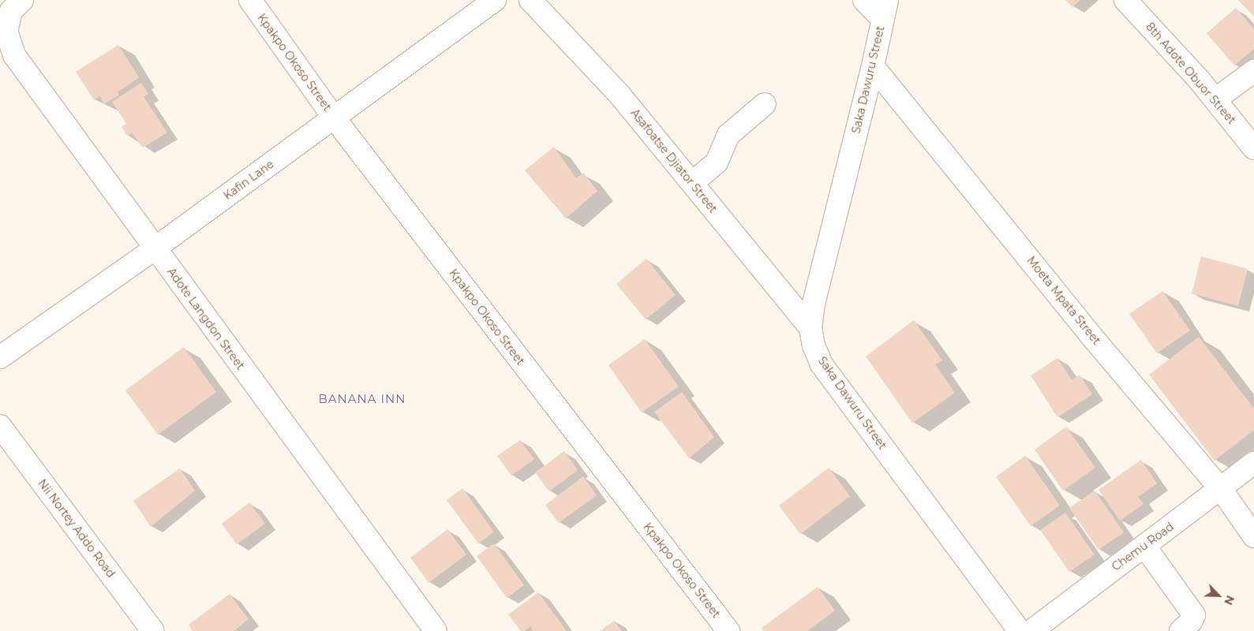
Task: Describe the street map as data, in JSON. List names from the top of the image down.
{
  "streets": {
    "street": [
      "Kpakpo Okoso Street",
      "8th Adote Obuor Street",
      "Saka Dawuru Street",
      "Asafoatse Djiator Street",
      "Kafin Lane",
      "Moeta Mpata Street",
      "Adote Langdon Street",
      "Nii Nortey Addo Road",
      "Chemu Road"
    ]
  },
  "crossings": [
    ["Kpakpo Okoso Street", "Kafin Lane"],
    ["Saka Dawuru Street", "Asafoatse Djiator Street"],
    ["Saka Dawuru Street", "Moeta Mpata Street"],
    ["Kafin Lane", "Adote Langdon Street"],
    ["Moeta Mpata Street", "Chemu Road"]
  ],
  "districts": ["BANANA INN"],
  "north": "bottom right"
}
